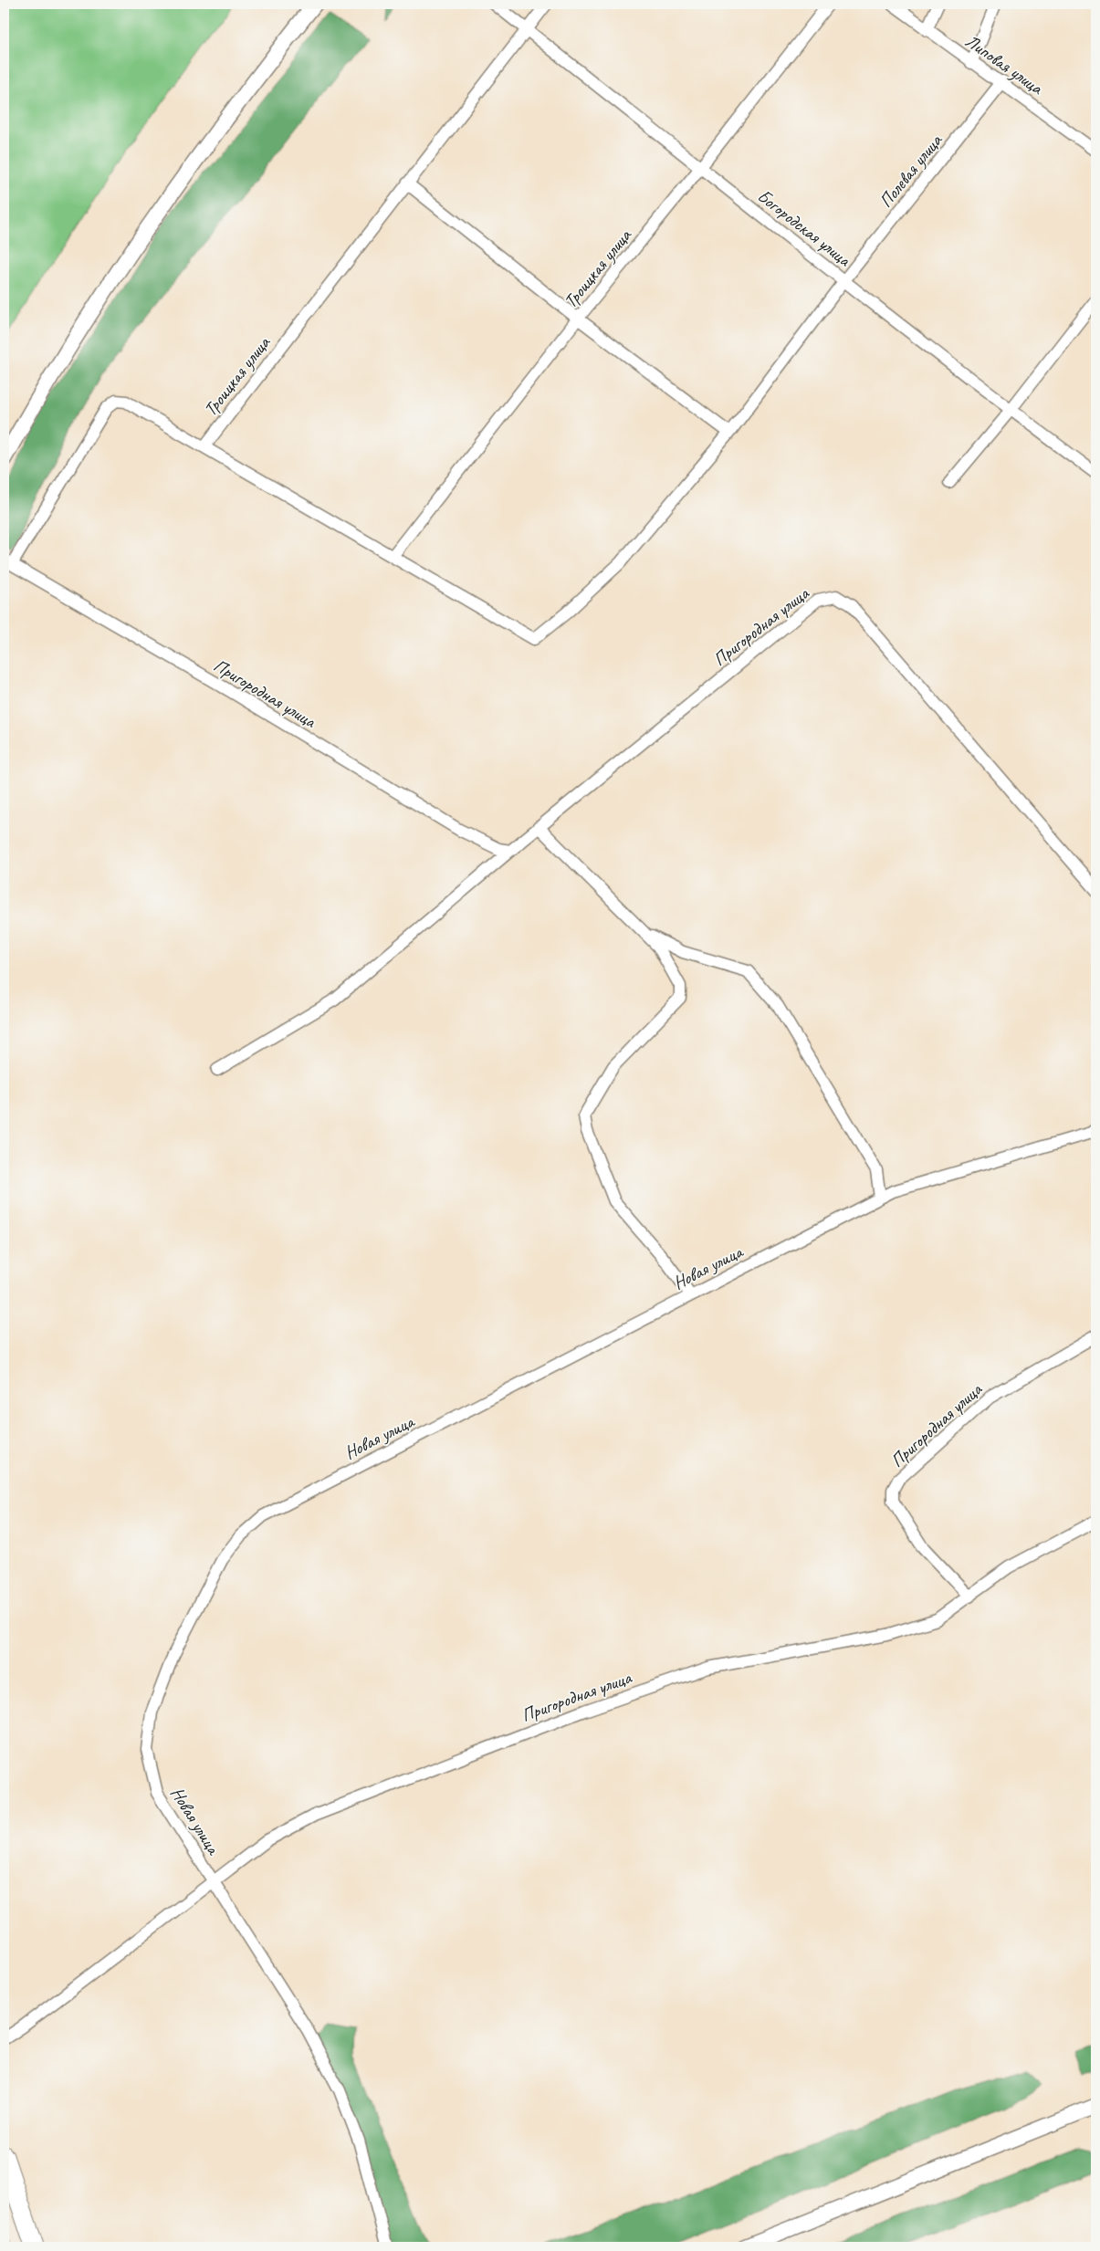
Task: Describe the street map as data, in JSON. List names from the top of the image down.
{
  "streets": {
    "street": [
      "Липовая улица",
      "Полевая улица",
      "Богородская улица",
      "Троицкая улица",
      "Пригородная улица",
      "Новая улица"
    ]
  },
  "crossings": [
    ["Липовая улица", "Полевая улица"],
    ["Полевая улица", "Богородская улица"],
    ["Богородская улица", "Троицкая улица"],
    ["Пригородная улица", "Новая улица"]
  ]
}
